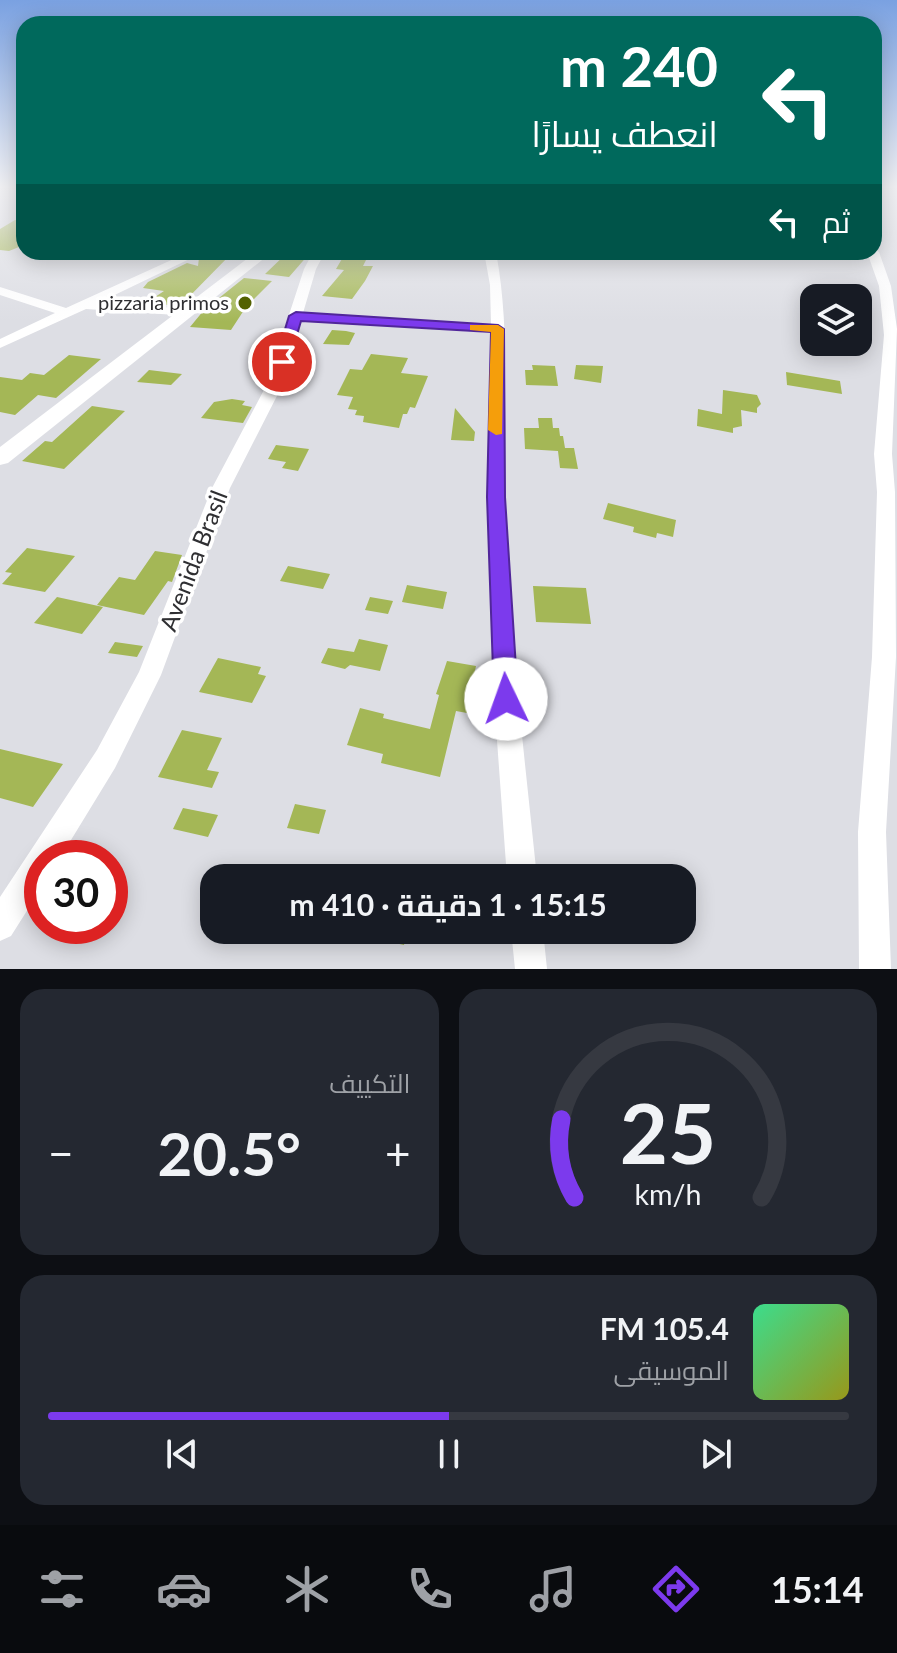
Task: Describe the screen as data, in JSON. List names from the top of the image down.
{
  "streets": {
    "street": ["Avenida Brasil"]
  },
  "places": ["pizzaria primos"],
  "page": {
    "turn": ["240 m", "انعطف يسارًا"],
    "then": "ثم",
    "limit": "30",
    "trip": "15:15 · 1 دقيقة · 410 m",
    "tile": "التكييف",
    "heat": ["−", "20.5°", "+"],
    "song": ["105.4 FM", "الموسيقى"],
    "tabs": "15:14",
    "gauge": ["25", "km/h"]
  }
}
